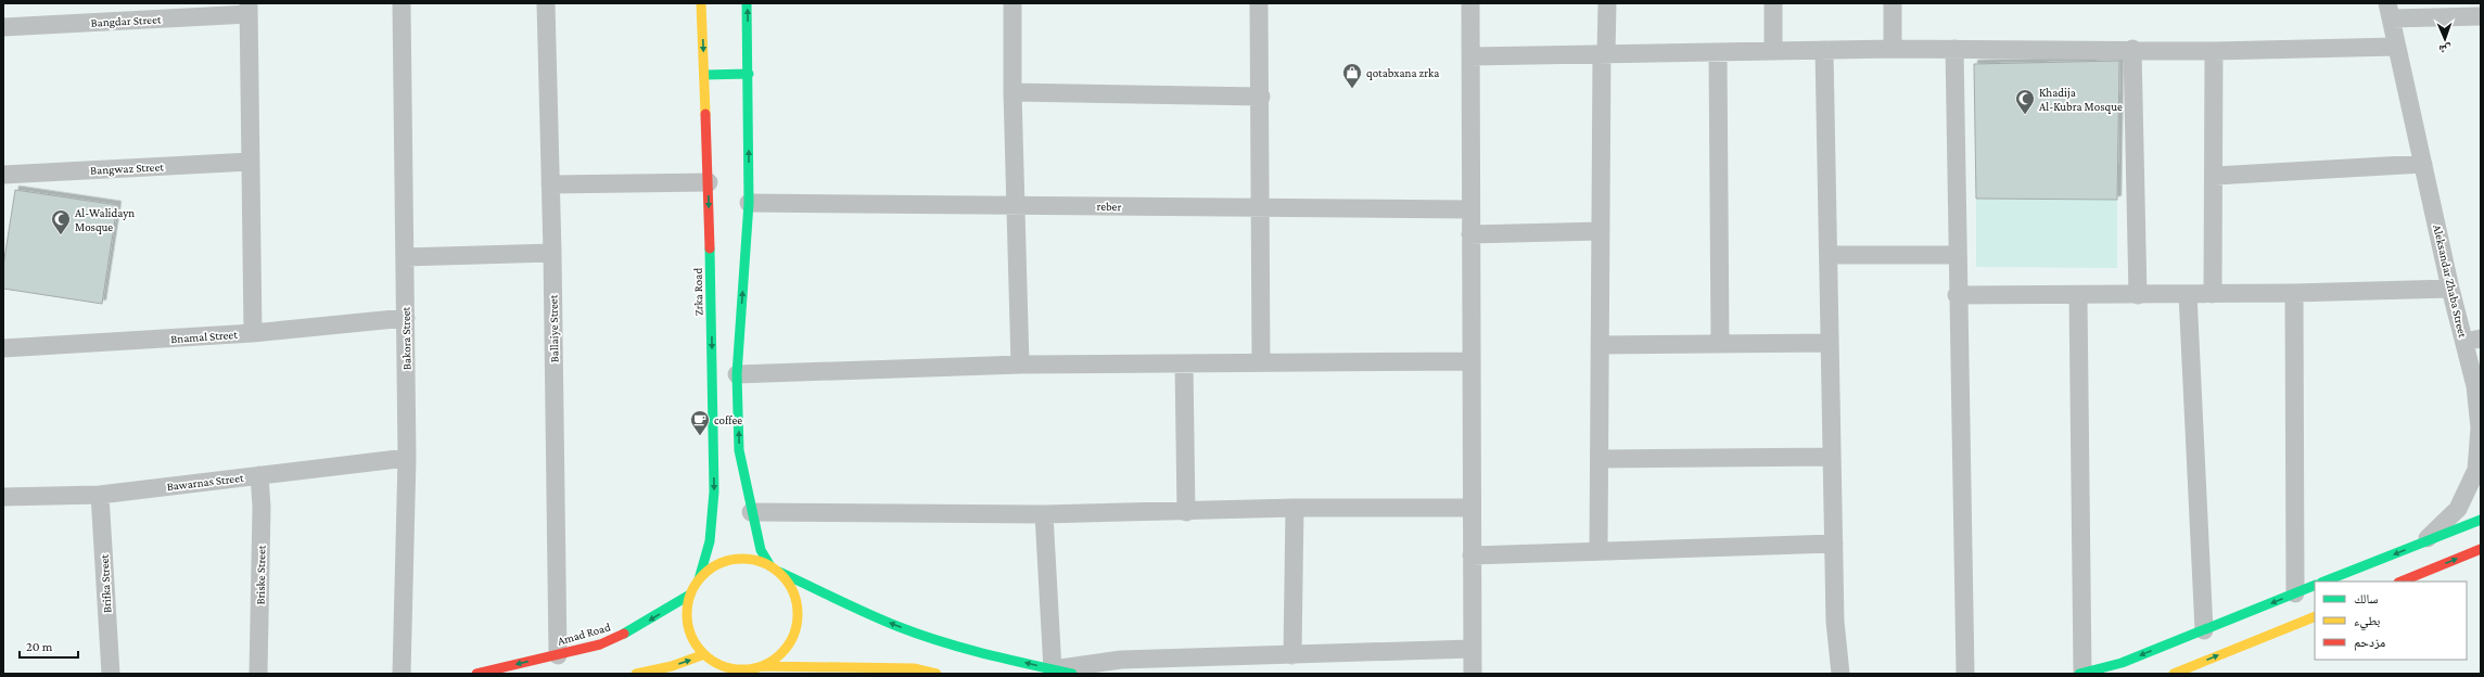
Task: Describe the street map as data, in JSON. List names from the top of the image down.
{
  "streets": {
    "main road": ["Zrka Road", "Amad Road"],
    "street": [
      "Bangdar Street",
      "Bangwaz Street",
      "reber",
      "Aleksandar Zhaba Street",
      "Ballaiye Street",
      "Bnamal Street",
      "Bakora Street",
      "Bawarnas Street",
      "Briske Street",
      "Brifka Street"
    ]
  },
  "crossings": [
    ["Zrka Road", "Amad Road"],
    ["Ballaiye Street", "Amad Road"],
    ["Bnamal Street", "Bakora Street"],
    ["Bakora Street", "Bawarnas Street"],
    ["Bawarnas Street", "Briske Street"],
    ["Bawarnas Street", "Brifka Street"]
  ],
  "places": {
    "shop": ["qotabxana zrka"],
    "mosque": ["Khadija Al-Kubra Mosque", "Al-Walidayn Mosque"],
    "cafe": ["coffee"]
  },
  "legend": ["سالك", "بطيء", "مزدحم"],
  "scale_bar": "20 m",
  "north": "bottom"
}
